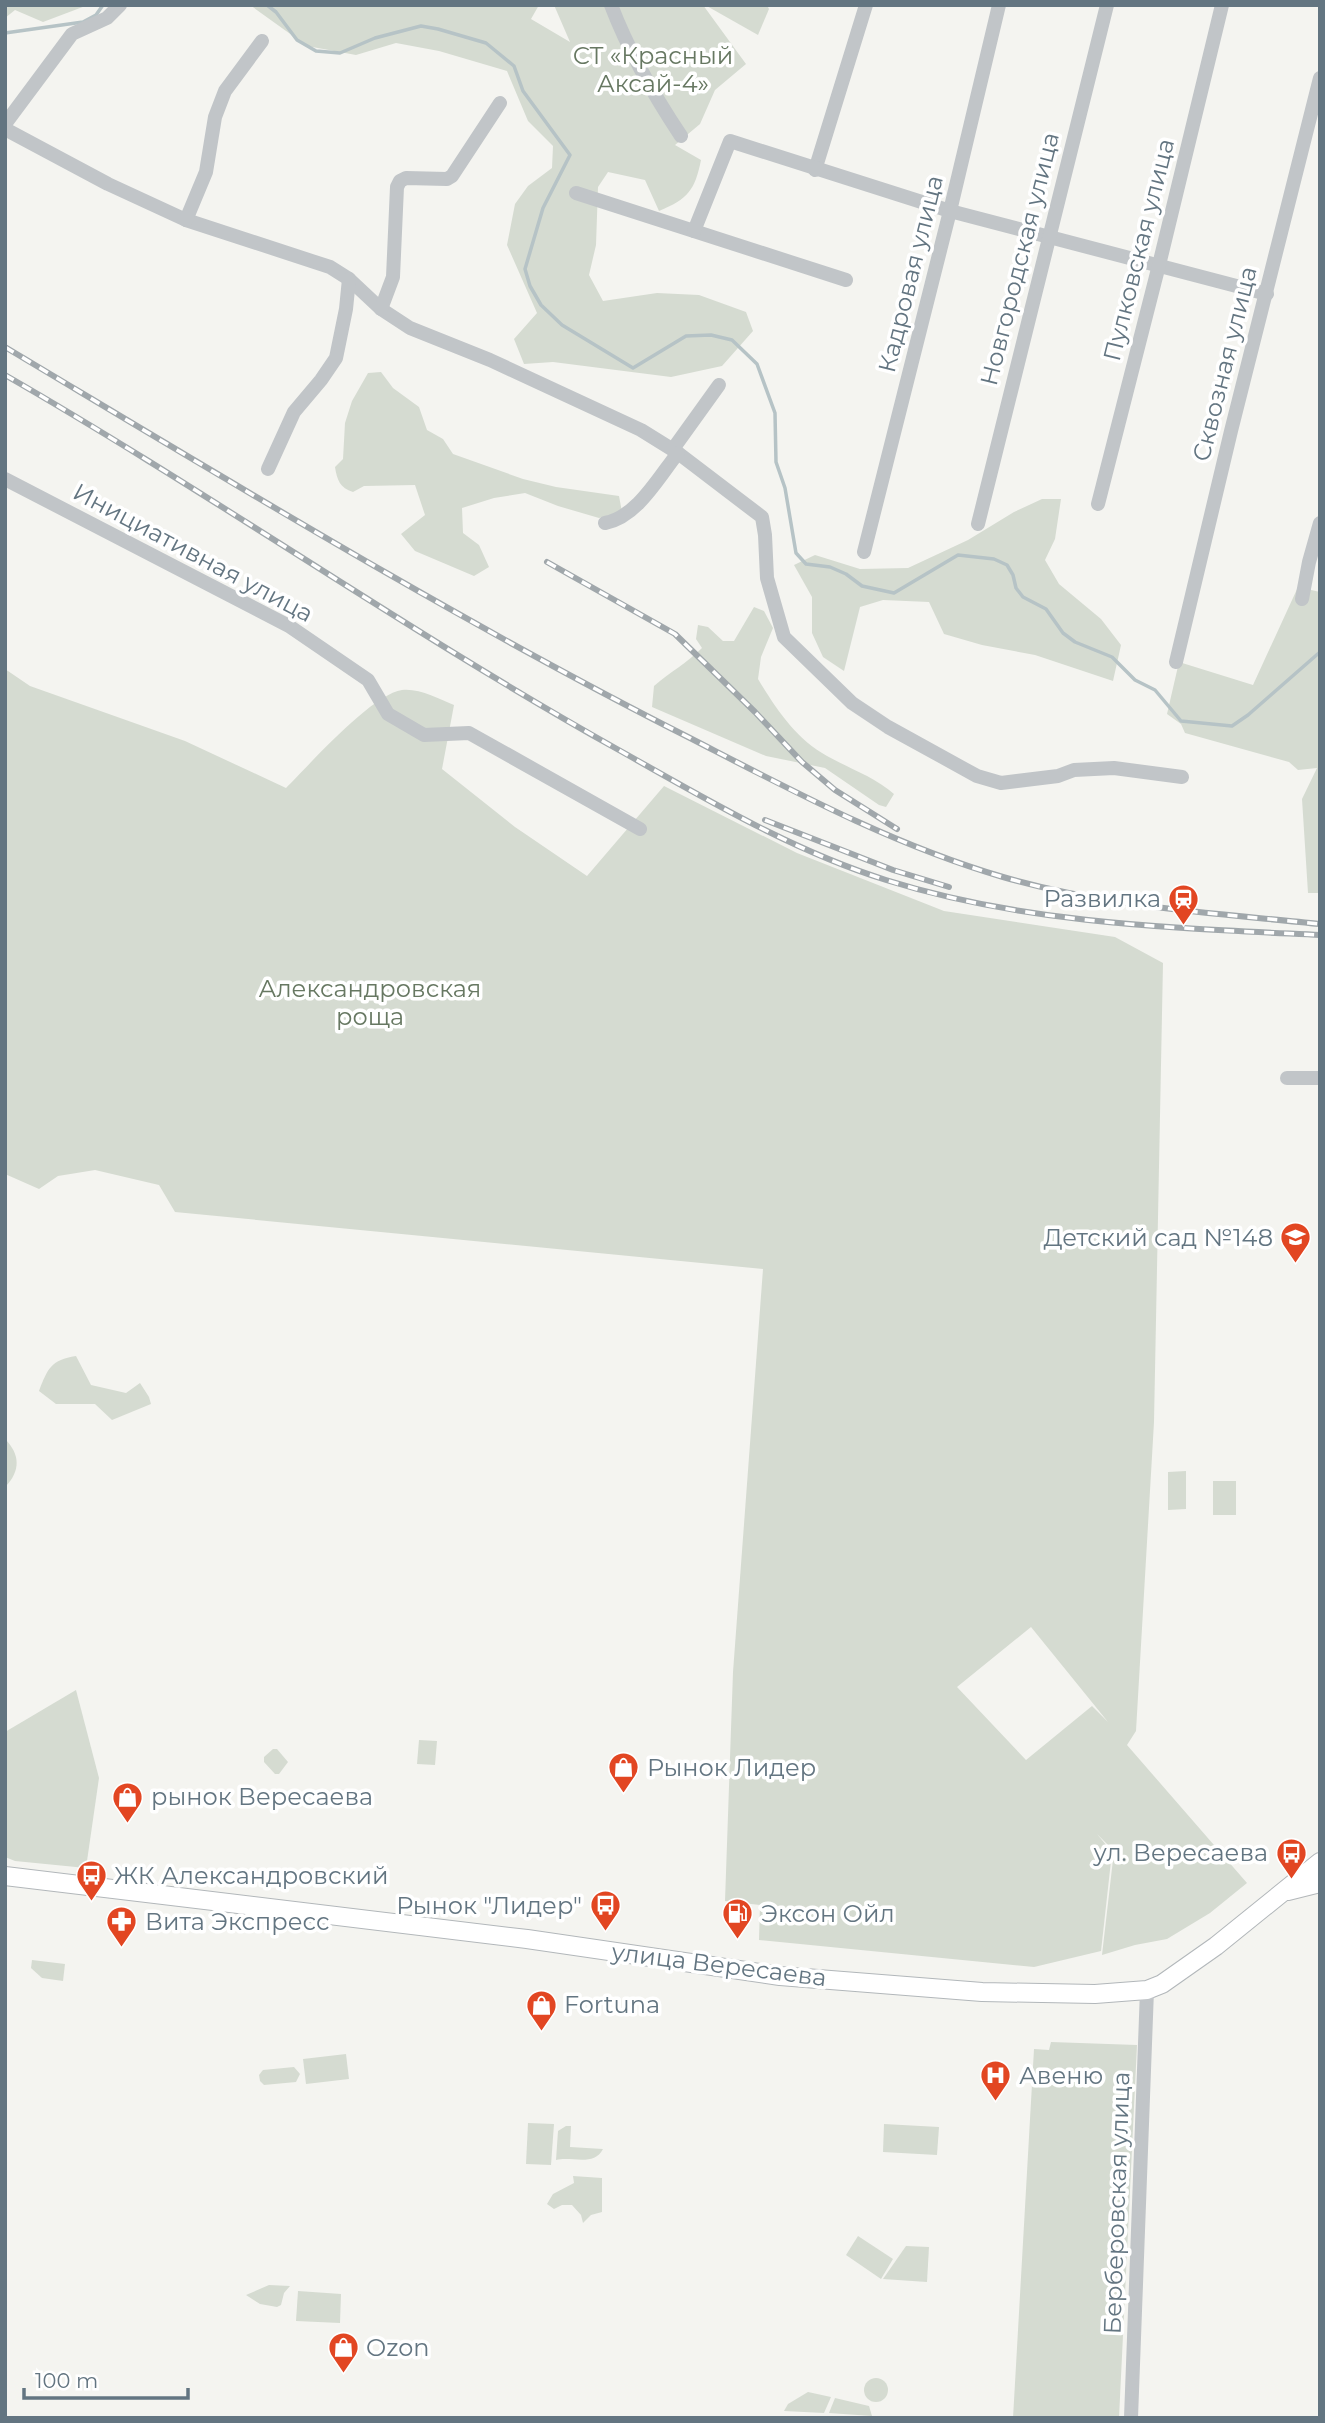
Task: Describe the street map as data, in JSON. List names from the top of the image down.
{
  "streets": {
    "main road": ["улица Вересаева"],
    "street": [
      "Пулковская улица",
      "Новгородская улица",
      "Кадровая улица",
      "Сквозная улица",
      "Инициативная улица",
      "Берберовская улица"
    ]
  },
  "crossings": [
    ["улица Вересаева", "Берберовская улица"]
  ],
  "parks": ["СТ «Красный Аксай-4»", "Александровская роща"],
  "places": {
    "station": ["Развилка"],
    "school or university": ["Детский сад №148"],
    "shop": [
      "Рынок Лидер",
      "рынок Вересаева",
      "Fortuna",
      "Ozon"
    ],
    "bus stop": ["ул. Вересаева", "ЖК Александровский", "Рынок \"Лидер\""],
    "fuel station": ["Эксон Ойл"],
    "pharmacy": ["Вита Экспресс"],
    "hospital": ["Авеню"]
  },
  "scale_bar": "100 m"
}
